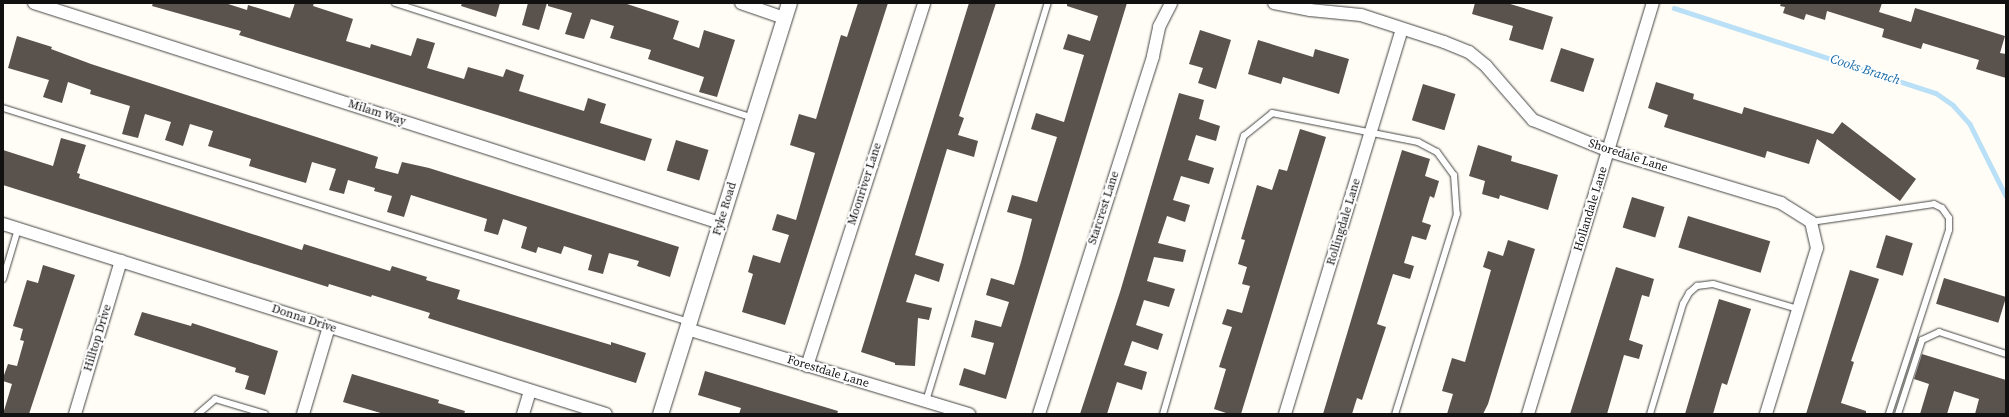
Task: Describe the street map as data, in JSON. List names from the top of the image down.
{
  "streets": {
    "street": [
      "Milam Way",
      "Shoredale Lane",
      "Moonriver Lane",
      "Starcrest Lane",
      "Fyke Road",
      "Hollandale Lane",
      "Rollingdale Lane",
      "Donna Drive",
      "Hilltop Drive",
      "Forestdale Lane"
    ]
  },
  "crossings": [
    ["Milam Way", "Fyke Road"],
    ["Shoredale Lane", "Hollandale Lane"],
    ["Shoredale Lane", "Rollingdale Lane"],
    ["Moonriver Lane", "Forestdale Lane"],
    ["Fyke Road", "Forestdale Lane"],
    ["Donna Drive", "Hilltop Drive"]
  ],
  "water": ["Cooks Branch"]
}
